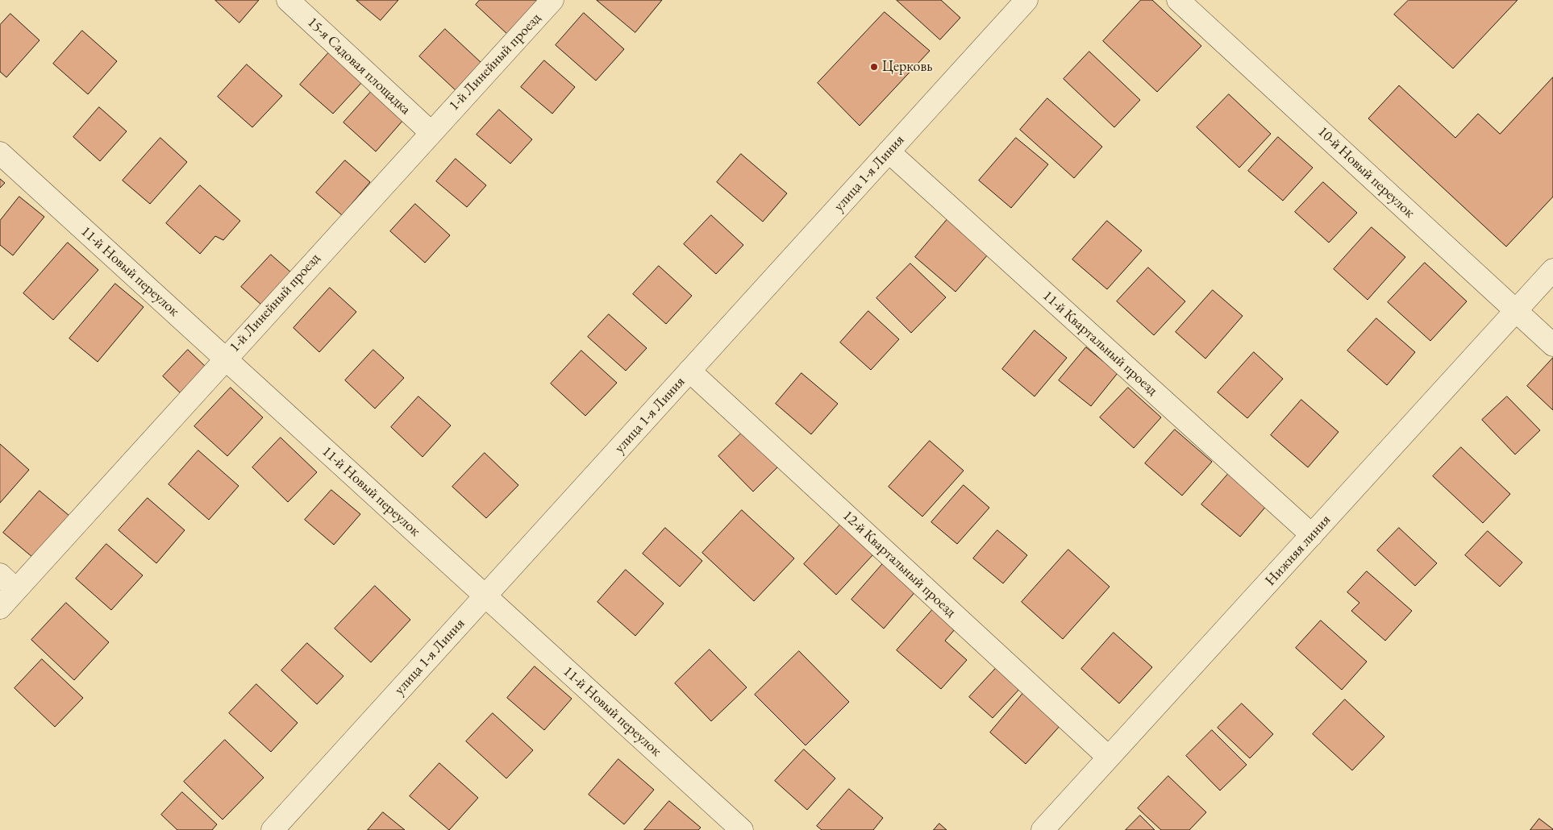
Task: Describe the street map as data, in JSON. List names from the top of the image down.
{
  "streets": {
    "street": [
      "1-й Линейный проезд",
      "15-я Садовая площадка",
      "10-й Новый переулок",
      "улица 1-я Линия",
      "11-й Новый переулок",
      "11-й Квартальный проезд",
      "Нижняя линия",
      "12-й Квартальный проезд"
    ]
  },
  "crossings": [
    ["1-й Линейный проезд", "15-я Садовая площадка"],
    ["1-й Линейный проезд", "11-й Новый переулок"],
    ["10-й Новый переулок", "Нижняя линия"],
    ["улица 1-я Линия", "11-й Новый переулок"],
    ["улица 1-я Линия", "11-й Квартальный проезд"],
    ["улица 1-я Линия", "12-й Квартальный проезд"],
    ["11-й Квартальный проезд", "Нижняя линия"],
    ["Нижняя линия", "12-й Квартальный проезд"]
  ],
  "places": ["Церковь"]
}
